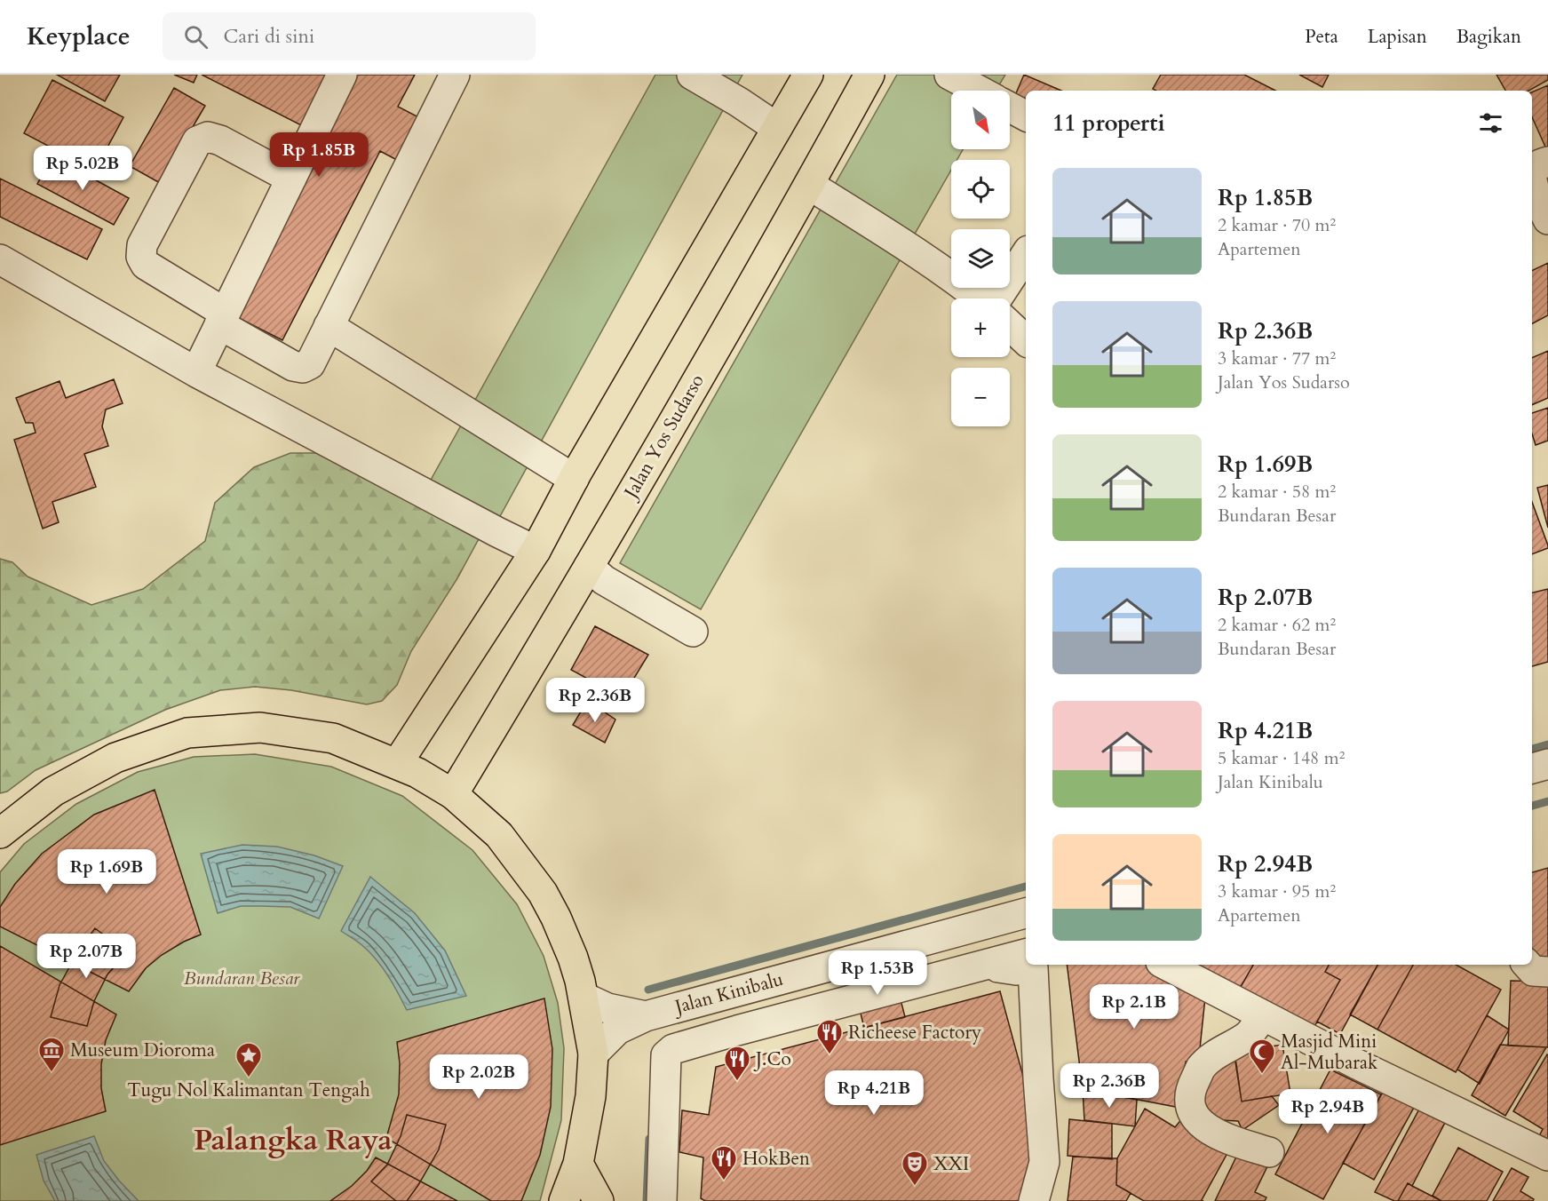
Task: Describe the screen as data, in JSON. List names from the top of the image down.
{
  "streets": {
    "main road": ["Jalan Yos Sudarso"],
    "street": ["Jalan Kinibalu"]
  },
  "districts": ["Palangka Raya"],
  "parks": ["Bundaran Besar"],
  "places": {
    "restaurant": ["Richeese Factory", "J.Co", "HokBen"],
    "museum": ["Museum Dioroma"],
    "mosque": ["Masjid Mini Al-Mubarak"],
    "place": ["Tugu Nol Kalimantan Tengah"],
    "theatre": ["XXI"]
  },
  "north": "bottom right",
  "page": {
    "header": "Keyplace",
    "search": "Cari di sini",
    "nav": ["Peta", "Lapisan", "Bagikan"],
    "map_buttons": ["+", "−"],
    "heading": "11 properti",
    "price": [
      "Rp 1.85B",
      "Rp 5.02B",
      "Rp 2.36B",
      "Rp 1.69B",
      "Rp 2.07B",
      "Rp 1.53B",
      "Rp 2.1B",
      "Rp 2.02B",
      "Rp 2.36B",
      "Rp 4.21B",
      "Rp 2.94B"
    ],
    "list": [
      {
        "name": "Rp 1.85B",
        "note": "2 kamar · 70 m² · Apartemen"
      },
      {
        "name": "Rp 2.36B",
        "note": "3 kamar · 77 m² · Jalan Yos Sudarso"
      },
      {
        "name": "Rp 1.69B",
        "note": "2 kamar · 58 m² · Bundaran Besar"
      },
      {
        "name": "Rp 2.07B",
        "note": "2 kamar · 62 m² · Bundaran Besar"
      },
      {
        "name": "Rp 4.21B",
        "note": "5 kamar · 148 m² · Jalan Kinibalu"
      },
      {
        "name": "Rp 2.94B",
        "note": "3 kamar · 95 m² · Apartemen"
      }
    ]
  }
}
